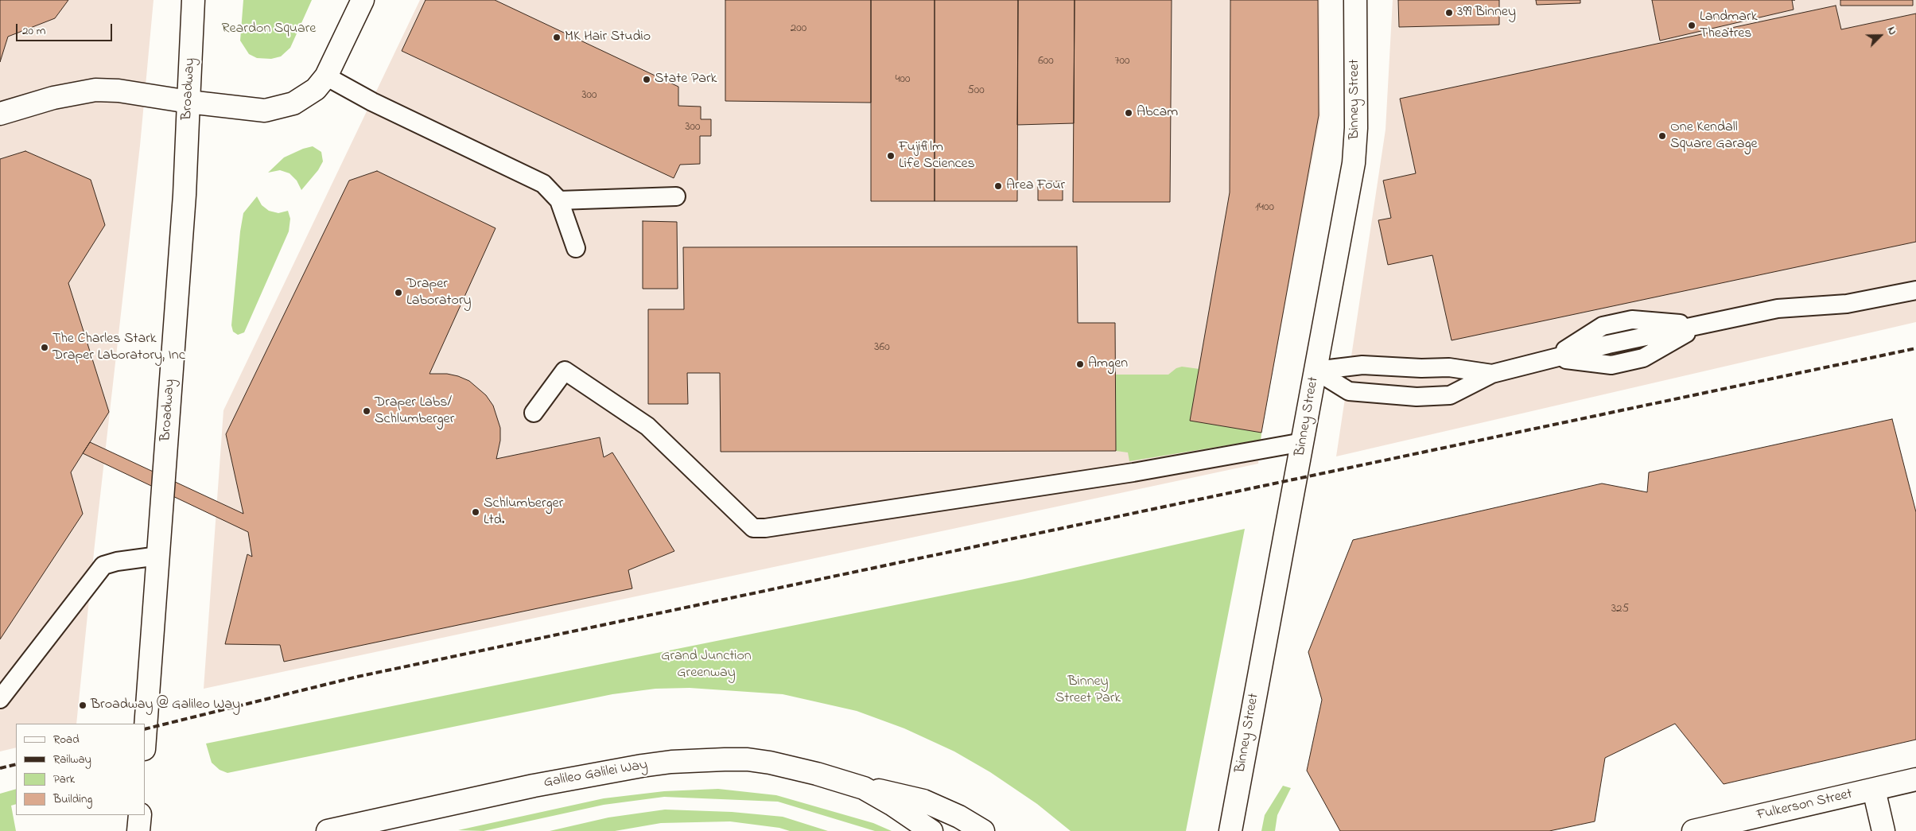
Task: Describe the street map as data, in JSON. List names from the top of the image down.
{
  "streets": {
    "main road": [
      "Broadway",
      "Binney Street",
      "Galileo Galilei Way",
      "Fulkerson Street"
    ]
  },
  "parks": ["Reardon Square", "Grand Junction Greenway", "Binney Street Park"],
  "places": [
    "399 Binney",
    "Landmark Theatres",
    "MK Hair Studio",
    "State Park",
    "Abcam",
    "One Kendall Square Garage",
    "Fujifilm Life Sciences",
    "Area Four",
    "Draper Laboratory",
    "The Charles Stark Draper Laboratory, Inc",
    "Amgen",
    "Draper Labs/ Schlumberger",
    "Schlumberger Ltd.",
    "Broadway @ Galileo Way"
  ],
  "house_numbers": [
    "200",
    "600",
    "700",
    "400",
    "500",
    "300",
    "300",
    "1400",
    "360",
    "325"
  ],
  "legend": [
    "Road",
    "Railway",
    "Park",
    "Building"
  ],
  "scale_bar": "20 m",
  "north": "top right"
}
